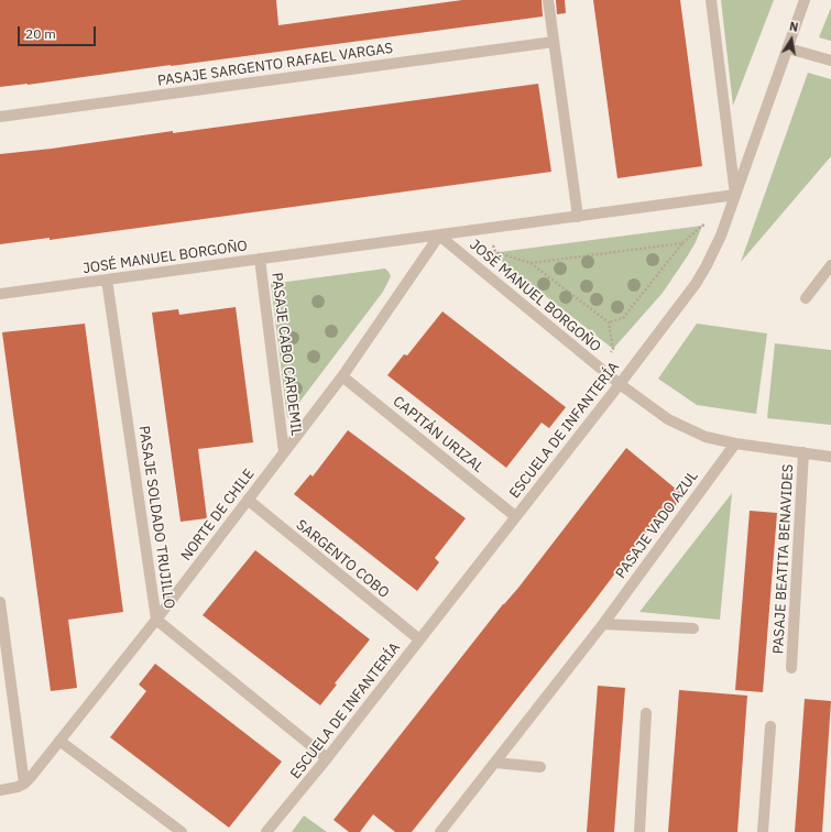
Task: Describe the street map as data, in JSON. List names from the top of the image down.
{
  "streets": {
    "street": [
      "PASAJE SARGENTO RAFAEL VARGAS",
      "JOSÉ MANUEL BORGOÑO",
      "PASAJE CABO CARDEMIL",
      "ESCUELA DE INFANTERÍA",
      "CAPITÁN URIZAL",
      "NORTE DE CHILE",
      "PASAJE SOLDADO TRUJILLO",
      "PASAJE VADO AZUL",
      "SARGENTO COBO",
      "PASAJE BEATITA BENAVIDES"
    ]
  },
  "crossings": [
    ["JOSÉ MANUEL BORGOÑO", "PASAJE CABO CARDEMIL"],
    ["JOSÉ MANUEL BORGOÑO", "ESCUELA DE INFANTERÍA"],
    ["JOSÉ MANUEL BORGOÑO", "NORTE DE CHILE"],
    ["JOSÉ MANUEL BORGOÑO", "PASAJE SOLDADO TRUJILLO"],
    ["JOSÉ MANUEL BORGOÑO", "PASAJE VADO AZUL"],
    ["JOSÉ MANUEL BORGOÑO", "PASAJE BEATITA BENAVIDES"],
    ["PASAJE CABO CARDEMIL", "NORTE DE CHILE"],
    ["ESCUELA DE INFANTERÍA", "CAPITÁN URIZAL"],
    ["ESCUELA DE INFANTERÍA", "PASAJE SOLDADO TRUJILLO"],
    ["ESCUELA DE INFANTERÍA", "SARGENTO COBO"],
    ["CAPITÁN URIZAL", "NORTE DE CHILE"],
    ["NORTE DE CHILE", "PASAJE SOLDADO TRUJILLO"],
    ["NORTE DE CHILE", "SARGENTO COBO"]
  ],
  "scale_bar": "20 m",
  "north": "top"
}
